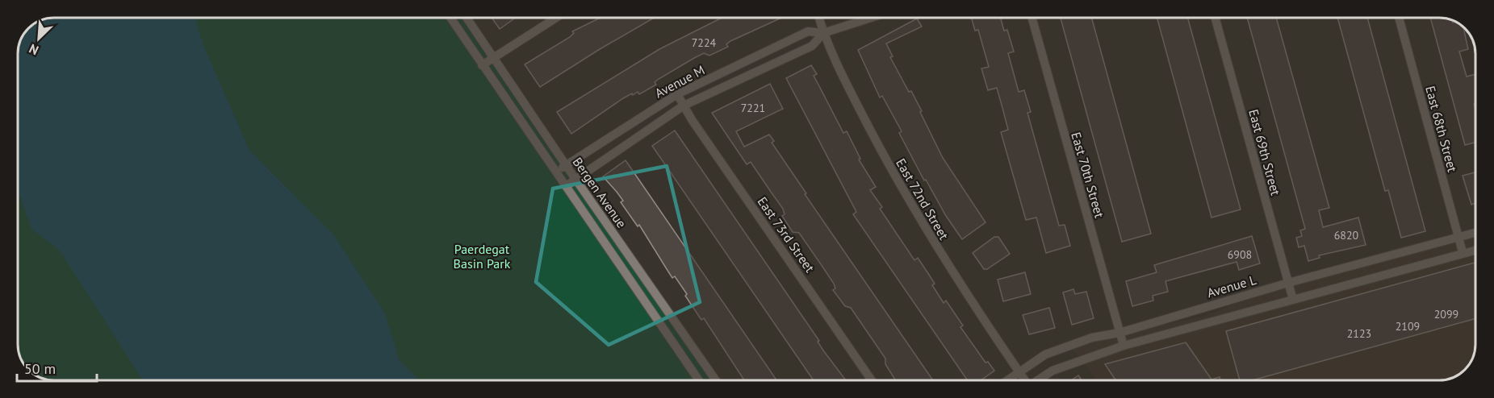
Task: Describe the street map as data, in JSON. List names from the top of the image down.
{
  "streets": {
    "street": [
      "Avenue M",
      "East 68th Street",
      "East 69th Street",
      "East 70th Street",
      "Bergen Avenue",
      "East 72nd Street",
      "East 73rd Street",
      "Avenue L"
    ]
  },
  "crossings": [
    ["Avenue M", "Bergen Avenue"],
    ["Avenue M", "East 72nd Street"],
    ["Avenue M", "East 73rd Street"],
    ["East 68th Street", "Avenue L"],
    ["East 69th Street", "Avenue L"],
    ["East 70th Street", "Avenue L"],
    ["East 72nd Street", "Avenue L"]
  ],
  "parks": ["Paerdegat Basin Park"],
  "house_numbers": [
    "7224",
    "7221",
    "6820",
    "6908",
    "2099",
    "2109",
    "2123"
  ],
  "scale_bar": "50 m",
  "north": "bottom left"
}
